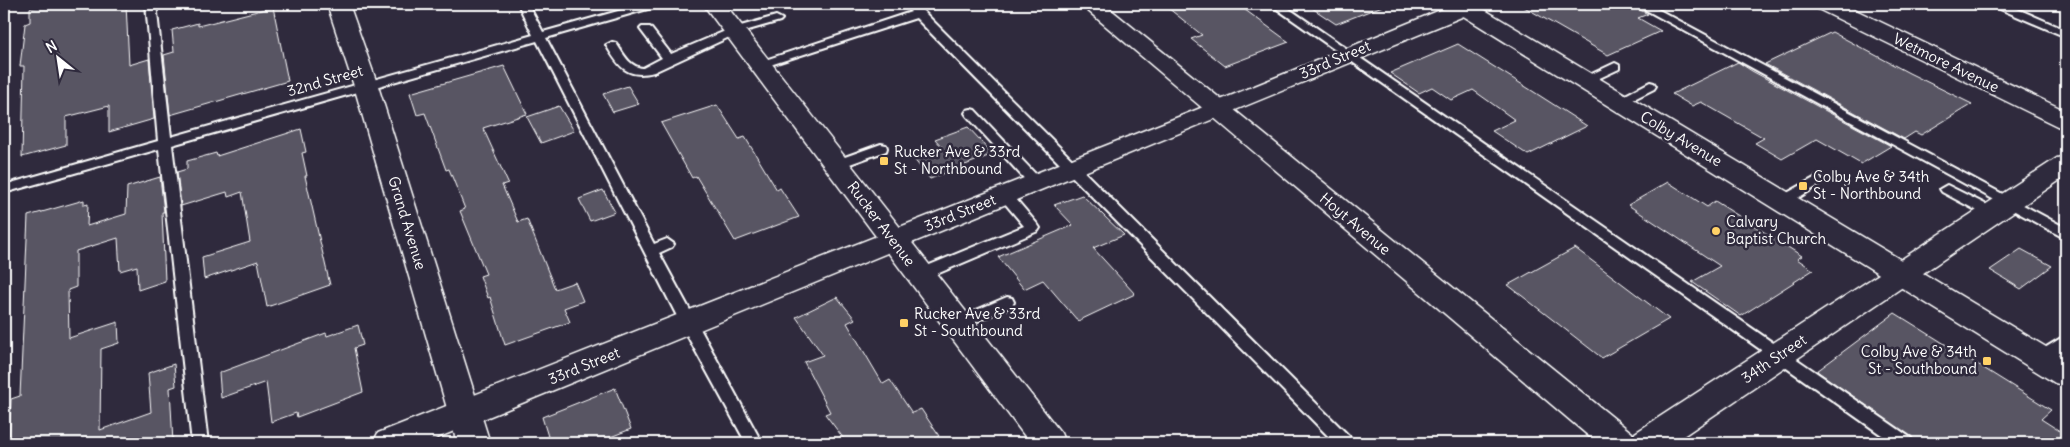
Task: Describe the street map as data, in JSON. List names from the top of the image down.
{
  "streets": {
    "street": [
      "33rd Street",
      "Wetmore Avenue",
      "Colby Avenue",
      "Grand Avenue",
      "Rucker Avenue",
      "Hoyt Avenue",
      "34th Street"
    ],
    "lane": ["32nd Street"]
  },
  "crossings": [
    ["33rd Street", "Colby Avenue"],
    ["33rd Street", "Grand Avenue"],
    ["33rd Street", "Rucker Avenue"],
    ["33rd Street", "Hoyt Avenue"],
    ["32nd Street", "Grand Avenue"],
    ["Colby Avenue", "34th Street"]
  ],
  "places": {
    "transit": [
      "Rucker Ave & 33rd St - Northbound",
      "Colby Ave & 34th St - Northbound",
      "Rucker Ave & 33rd St - Southbound",
      "Colby Ave & 34th St - Southbound"
    ],
    "other": ["Calvary Baptist Church"]
  },
  "north": "top left"
}
